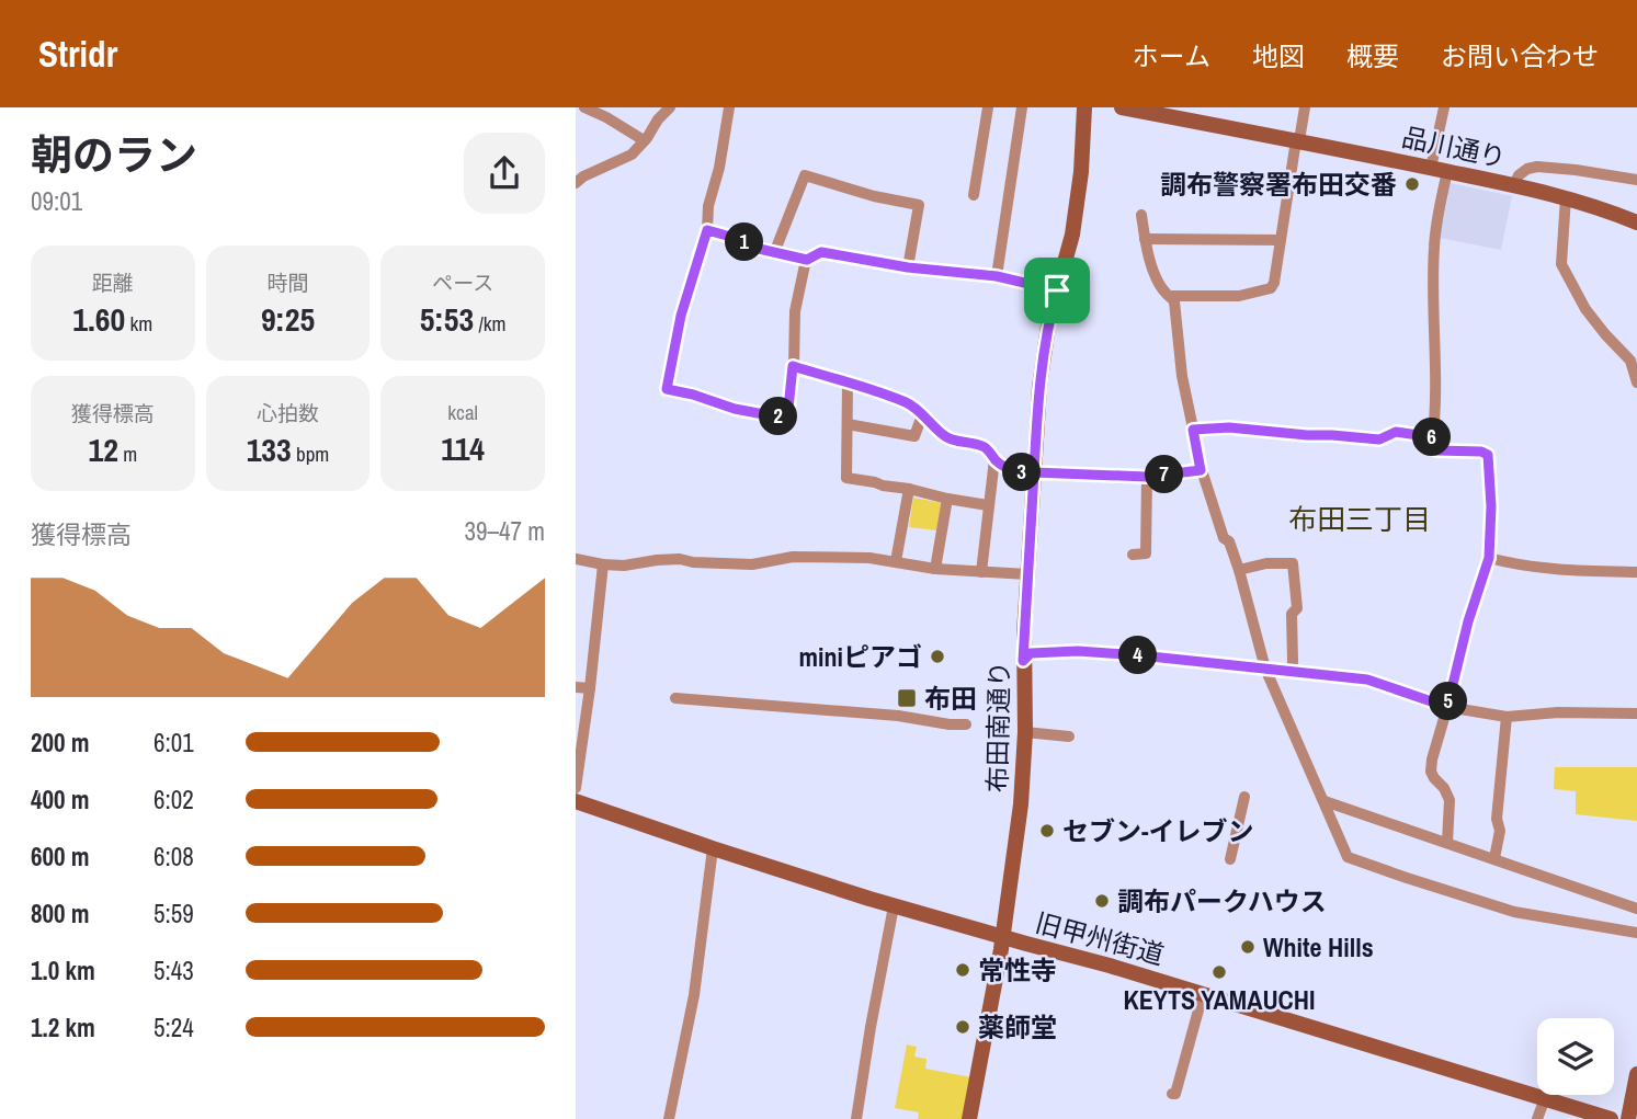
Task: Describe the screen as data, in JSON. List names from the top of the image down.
{
  "streets": {
    "street": ["品川通り", "布田南通り", "旧甲州街道"]
  },
  "crossings": [
    ["布田南通り", "旧甲州街道"]
  ],
  "districts": ["布田三丁目"],
  "places": {
    "other": [
      "調布警察署布田交番",
      "miniピアゴ",
      "セブン-イレブン",
      "調布パークハウス",
      "White Hills",
      "常性寺",
      "KEYTS YAMAUCHI",
      "薬師堂"
    ],
    "transit": ["布田"]
  },
  "page": {
    "header": "Stridr",
    "nav": [
      "ホーム",
      "地図",
      "概要",
      "お問い合わせ"
    ],
    "heading": ["朝のラン", "09:01"],
    "pins": [
      "1",
      "2",
      "6",
      "3",
      "7",
      "4",
      "5"
    ],
    "stats": [
      ["距離", "1.60 km"],
      ["時間", "9:25"],
      ["ペース", "5:53 /km"],
      ["獲得標高", "12 m"],
      ["心拍数", "133 bpm"],
      ["kcal", "114"]
    ],
    "chart": ["獲得標高", "39–47 m"],
    "list": [
      {
        "name": "200 m",
        "note": "6:01"
      },
      {
        "name": "400 m",
        "note": "6:02"
      },
      {
        "name": "600 m",
        "note": "6:08"
      },
      {
        "name": "800 m",
        "note": "5:59"
      },
      {
        "name": "1.0 km",
        "note": "5:43"
      },
      {
        "name": "1.2 km",
        "note": "5:24"
      }
    ]
  }
}
